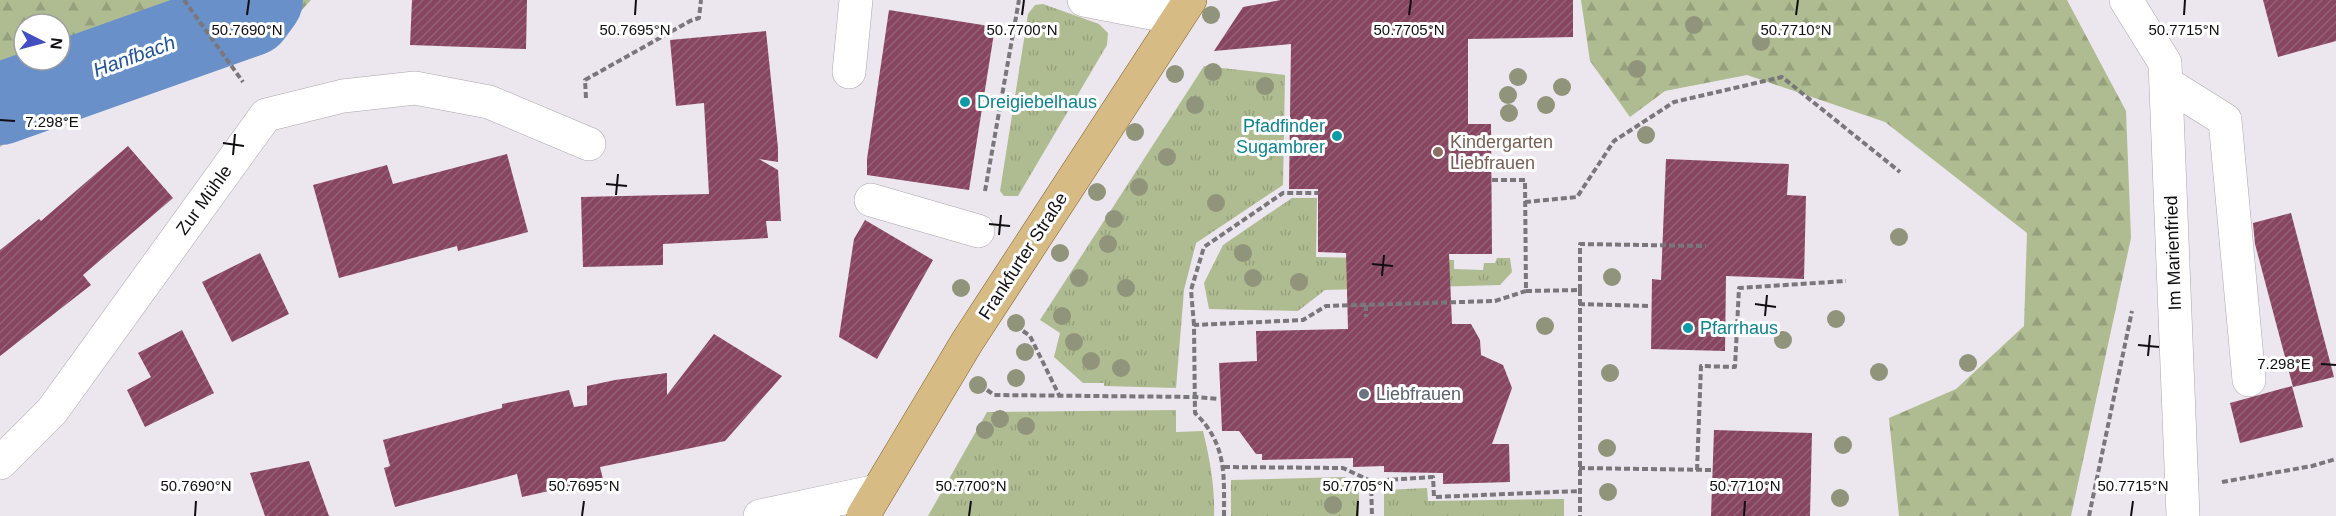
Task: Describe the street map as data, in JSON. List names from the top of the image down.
{
  "streets": {
    "main road": ["Frankfurter Straße"],
    "street": ["Zur Mühle", "Im Marienfried"]
  },
  "water": ["Hanfbach"],
  "places": [
    "Dreigiebelhaus",
    "Pfadfinder Sugambrer",
    "Kindergarten Liebfrauen",
    "Pfarrhaus",
    "Liebfrauen"
  ],
  "north": "right",
  "coordinates": [
    "50.7690°N",
    "50.7695°N",
    "50.7700°N",
    "50.7705°N",
    "50.7710°N",
    "50.7715°N",
    "7.298°E"
  ]
}
